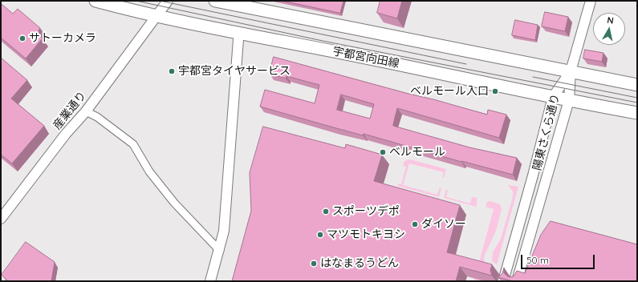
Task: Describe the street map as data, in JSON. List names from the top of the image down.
{
  "streets": {
    "main road": ["宇都宮向田線"],
    "street": ["産業通り", "陽東さくら通り"]
  },
  "crossings": [
    ["宇都宮向田線", "産業通り"],
    ["宇都宮向田線", "陽東さくら通り"]
  ],
  "places": [
    "サトーカメラ",
    "宇都宮タイヤサービス",
    "ベルモール入口",
    "ベルモール",
    "スポーツデポ",
    "ダイソー",
    "マツモトキヨシ",
    "はなまるうどん"
  ],
  "scale_bar": "50 m",
  "north": "top"
}
